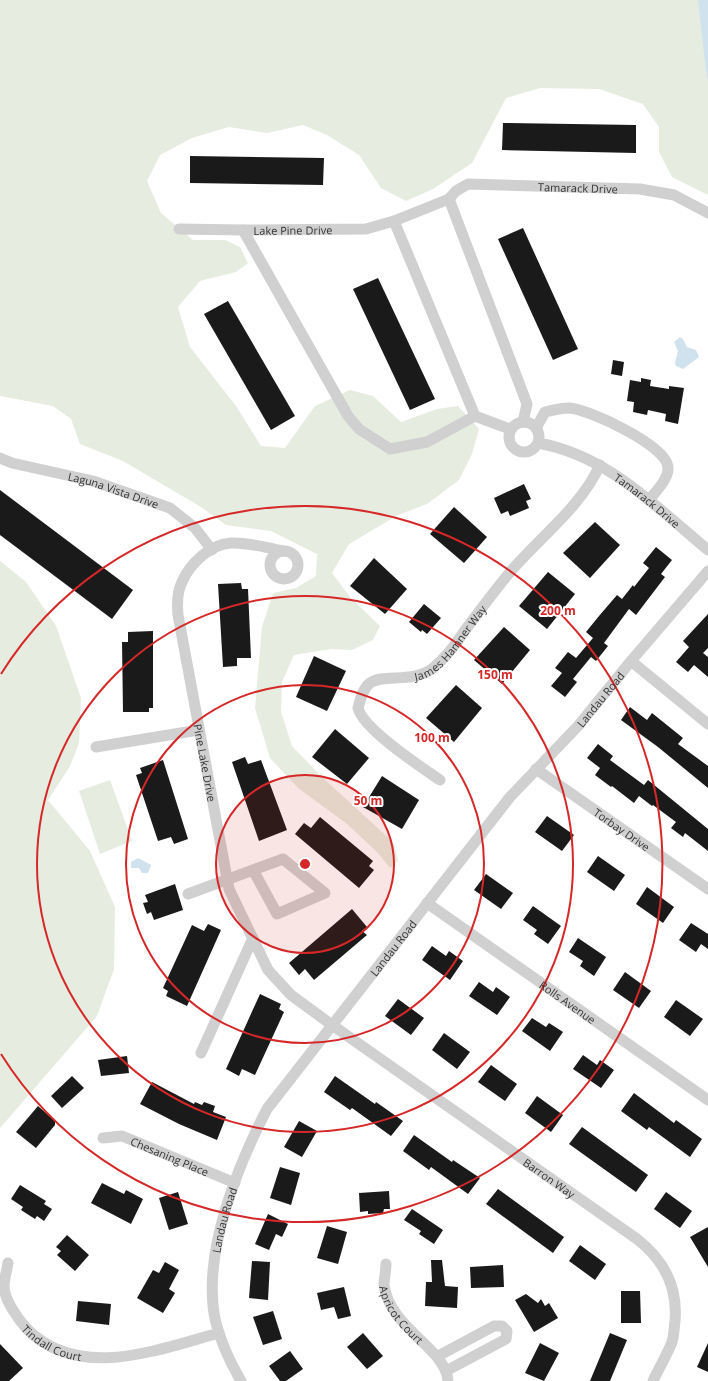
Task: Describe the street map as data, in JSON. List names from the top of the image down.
{
  "streets": {
    "street": [
      "Tamarack Drive",
      "Lake Pine Drive",
      "Laguna Vista Drive",
      "James Hamner Way",
      "Landau Road",
      "Pine Lake Drive",
      "Torbay Drive",
      "Rolls Avenue",
      "Chesaning Place",
      "Barron Way",
      "Apricot Court",
      "Tindall Court"
    ]
  },
  "crossings": [
    ["Tamarack Drive", "Lake Pine Drive"],
    ["Tamarack Drive", "James Hamner Way"],
    ["Laguna Vista Drive", "Pine Lake Drive"],
    ["Landau Road", "Pine Lake Drive"],
    ["Landau Road", "Torbay Drive"],
    ["Landau Road", "Rolls Avenue"],
    ["Landau Road", "Chesaning Place"],
    ["Landau Road", "Barron Way"],
    ["Landau Road", "Tindall Court"],
    ["Pine Lake Drive", "Barron Way"]
  ],
  "rings": [
    "200 m",
    "150 m",
    "100 m",
    "50 m"
  ]
}
